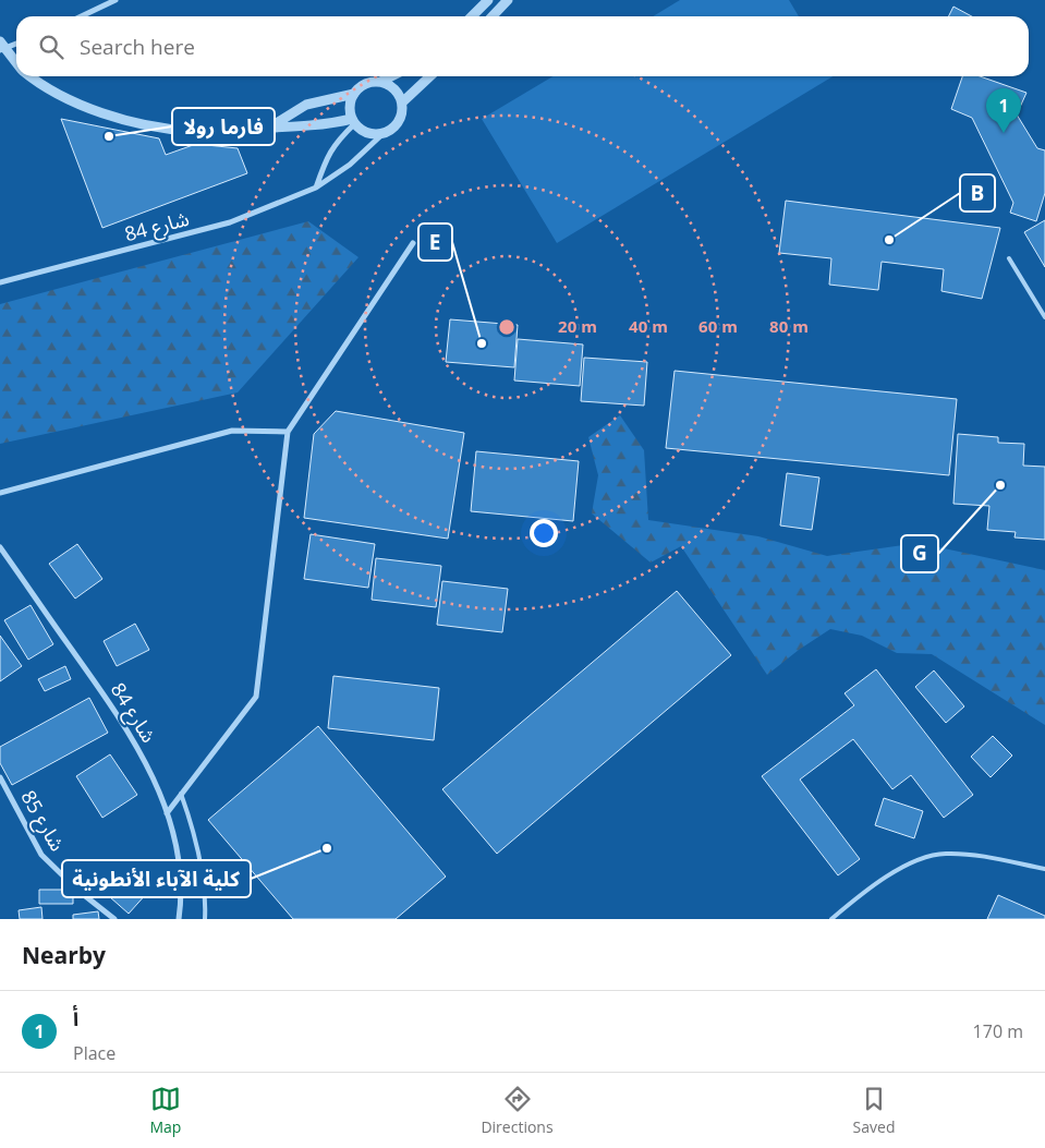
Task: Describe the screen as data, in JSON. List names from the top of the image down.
{
  "streets": {
    "street": ["شارع 84", "شارع 85"]
  },
  "places": [
    "فارما رولا",
    "B",
    "E",
    "G",
    "كلية الآباء الأنطونية"
  ],
  "page": {
    "search": "Search here",
    "pins": "1",
    "heading": "Nearby",
    "list": [
      {
        "mark": "1",
        "name": "أ",
        "note": "Place",
        "value": "170 m"
      }
    ],
    "nav": ["Map", "Directions", "Saved"]
  },
  "rings": [
    "20 m",
    "40 m",
    "60 m",
    "80 m"
  ]
}
